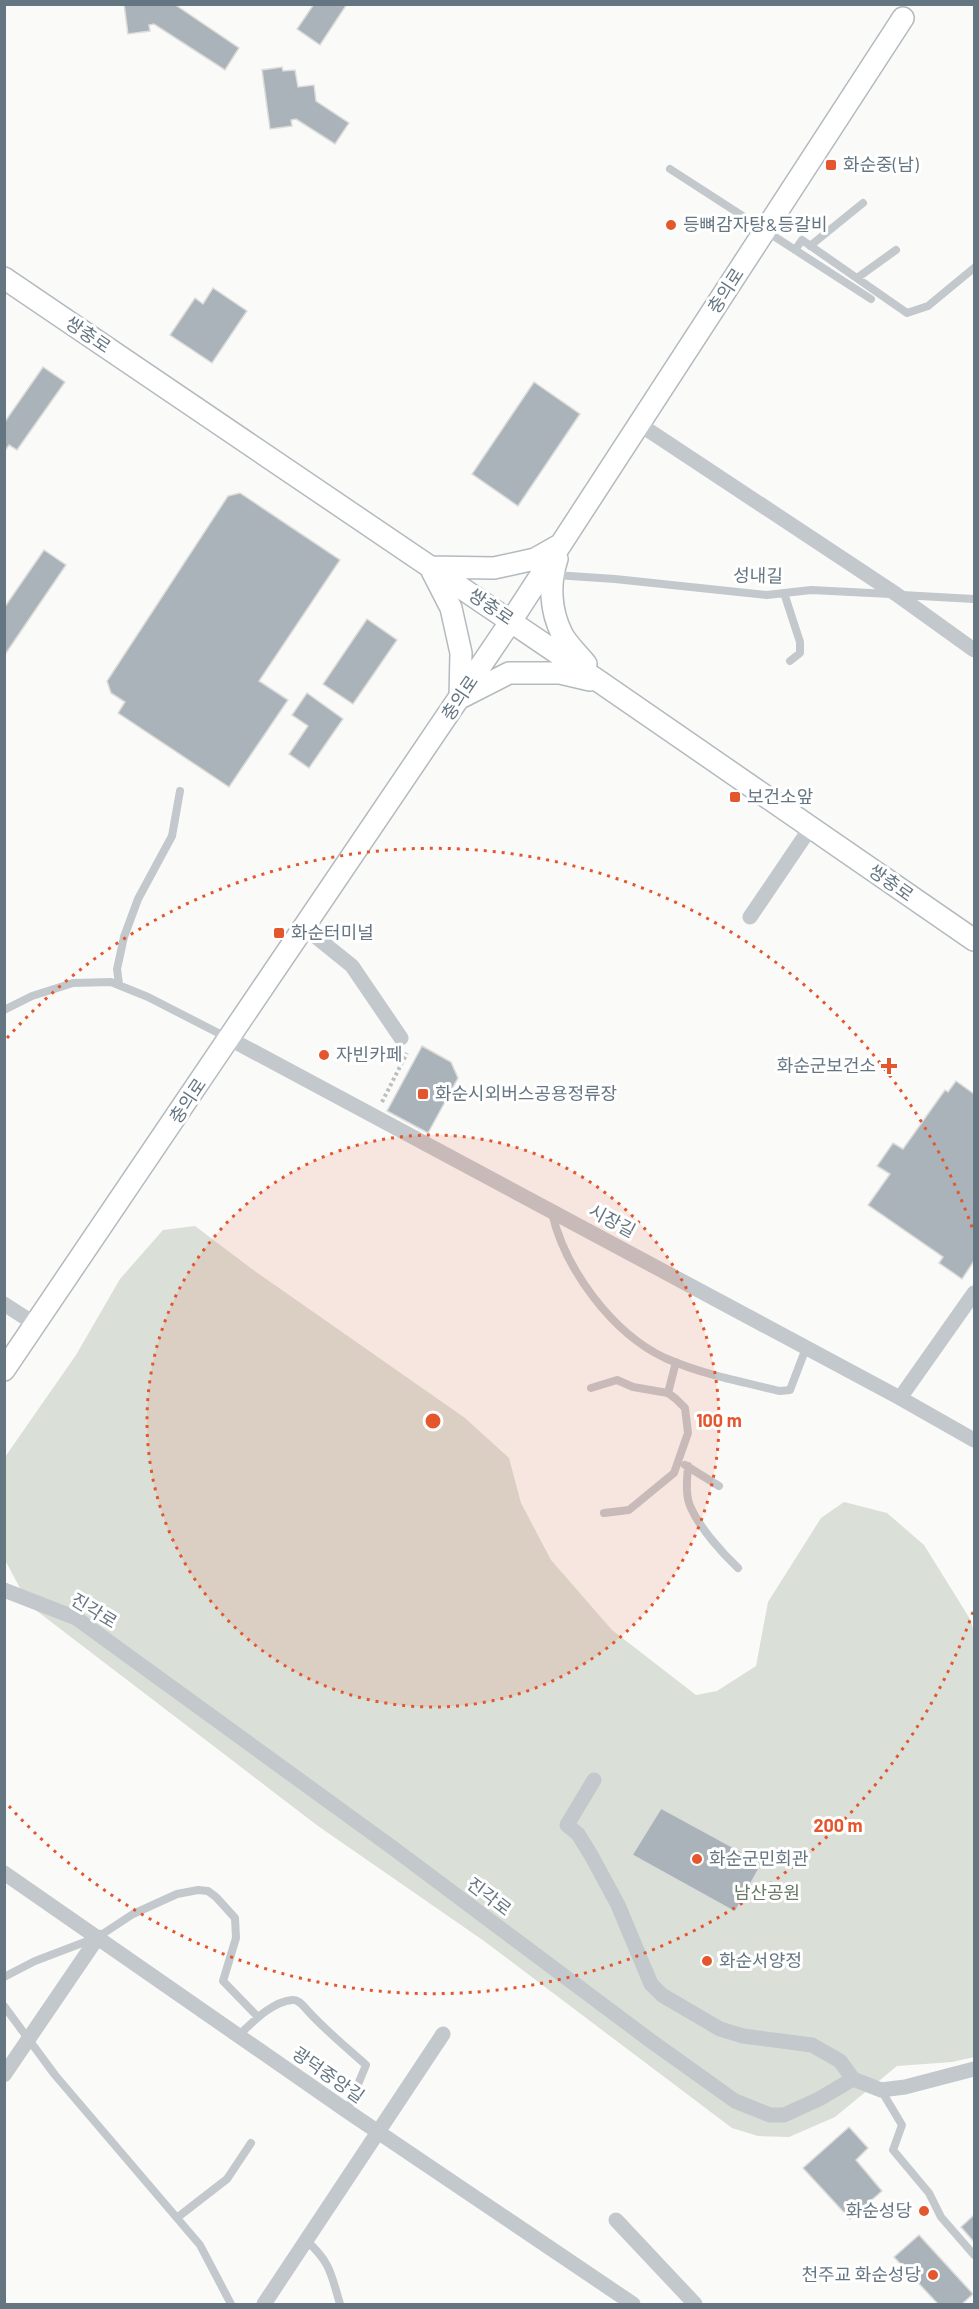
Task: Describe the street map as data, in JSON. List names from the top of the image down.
{
  "streets": {
    "street": [
      "충의로",
      "쌍충로",
      "시장길",
      "진각로",
      "광덕중앙길"
    ],
    "lane": ["성내길"]
  },
  "crossings": [
    ["충의로", "쌍충로"],
    ["충의로", "성내길"],
    ["충의로", "시장길"]
  ],
  "parks": ["남산공원"],
  "places": {
    "transit": [
      "화순중(남)",
      "보건소앞",
      "화순터미널",
      "화순시외버스공용정류장"
    ],
    "other": [
      "등뼈감자탕&등갈비",
      "자빈카페",
      "화순군민회관",
      "화순서양정",
      "화순성당",
      "천주교 화순성당"
    ],
    "health": ["화순군보건소"]
  },
  "rings": ["100 m", "200 m"]
}
